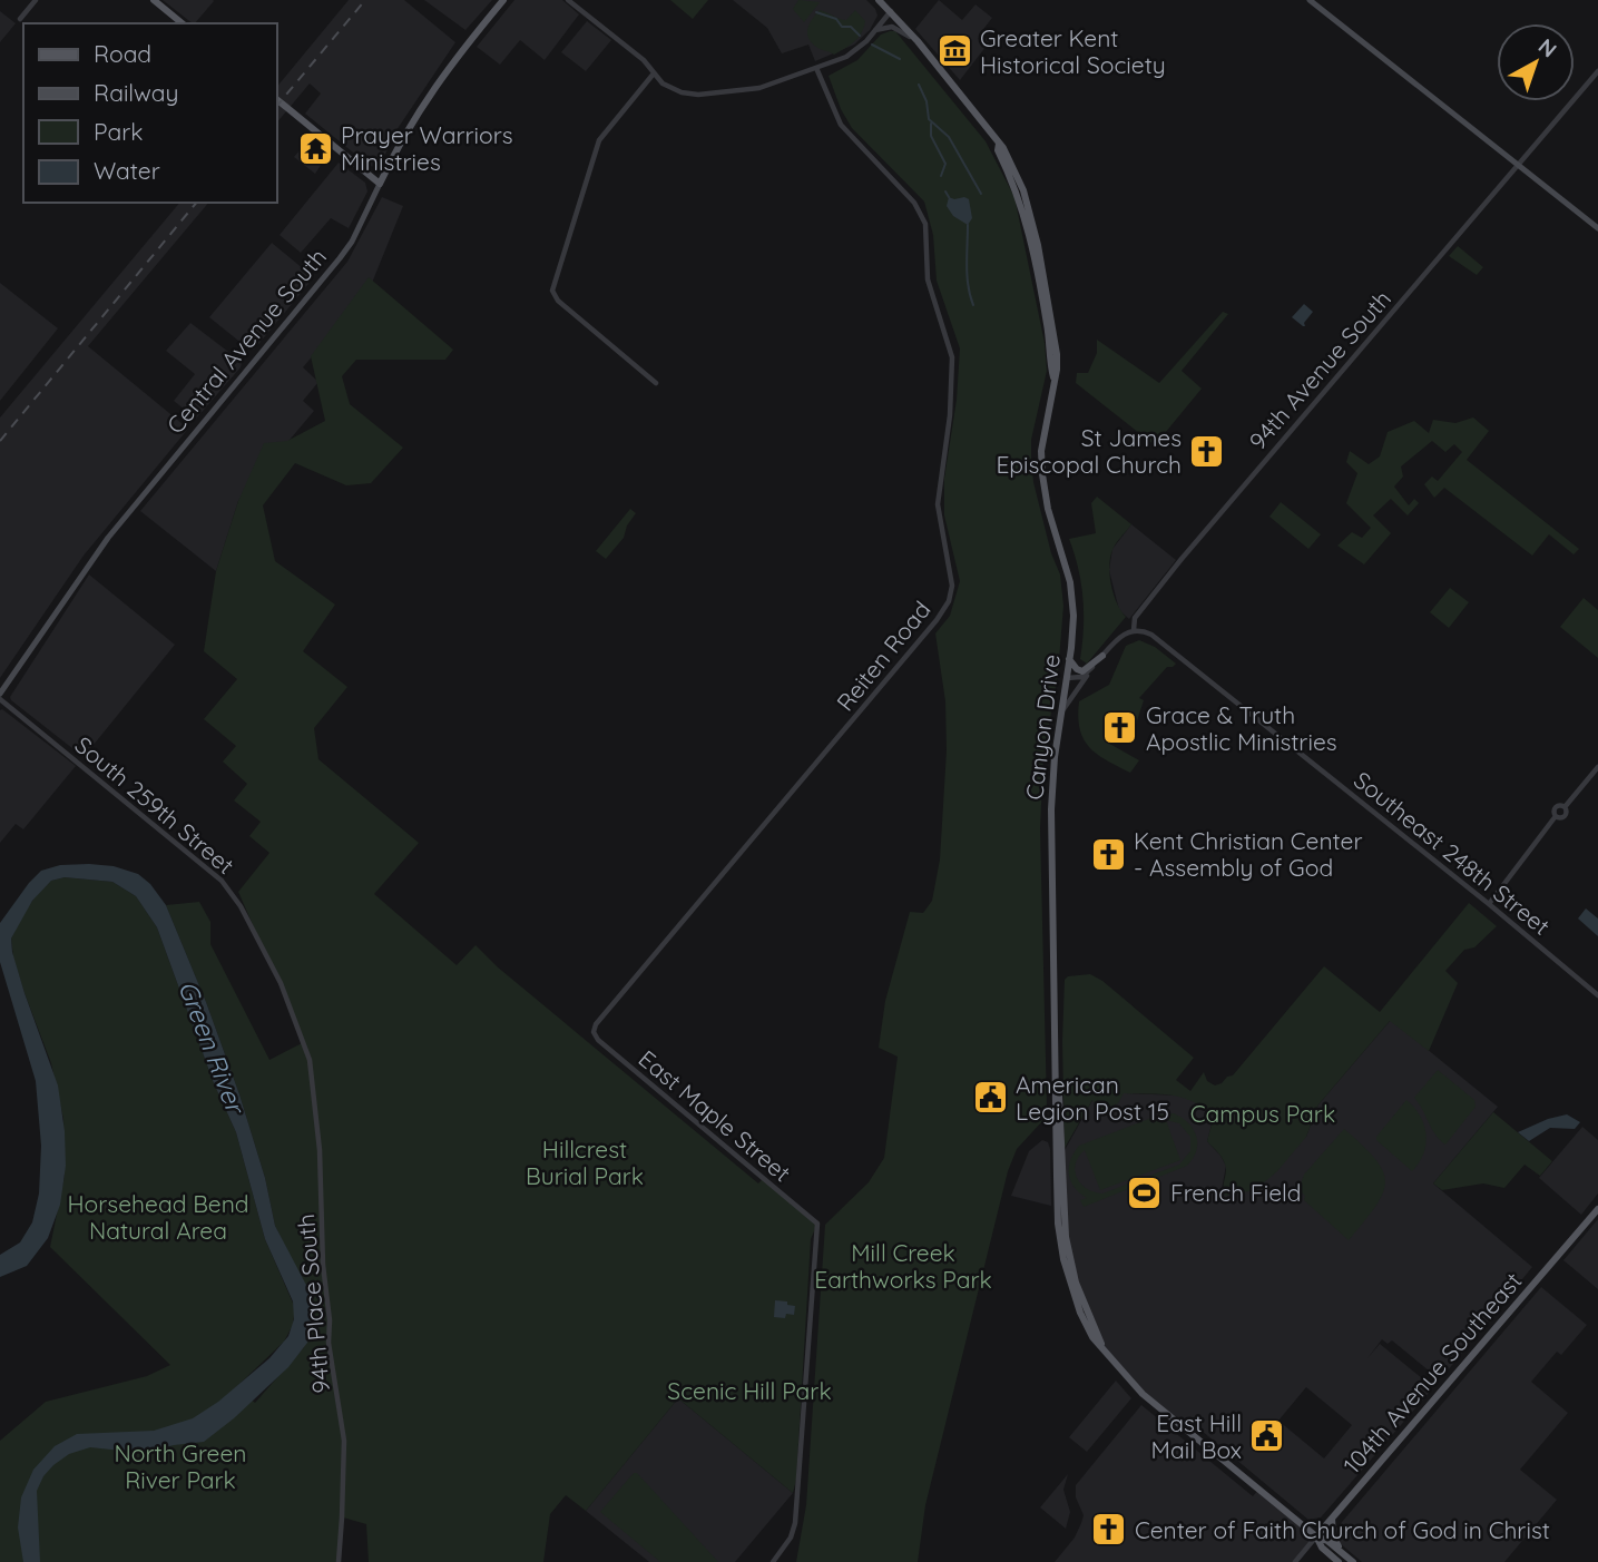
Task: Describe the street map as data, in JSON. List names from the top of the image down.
{
  "streets": {
    "main road": ["Central Avenue South", "Canyon Drive", "104th Avenue Southeast"],
    "street": [
      "94th Avenue South",
      "Reiten Road",
      "South 259th Street",
      "Southeast 248th Street",
      "East Maple Street",
      "94th Place South"
    ]
  },
  "crossings": [
    ["Central Avenue South", "South 259th Street"],
    ["94th Avenue South", "Canyon Drive"],
    ["94th Avenue South", "Southeast 248th Street"],
    ["Reiten Road", "East Maple Street"],
    ["Canyon Drive", "104th Avenue Southeast"],
    ["South 259th Street", "94th Place South"]
  ],
  "water": ["Green River"],
  "parks": [
    "Campus Park",
    "Hillcrest Burial Park",
    "Horsehead Bend Natural Area",
    "Mill Creek Earthworks Park",
    "Scenic Hill Park",
    "North Green River Park"
  ],
  "places": {
    "museum": ["Greater Kent Historical Society"],
    "temple": ["Prayer Warriors Ministries"],
    "church": [
      "St James Episcopal Church",
      "Grace & Truth Apostlic Ministries",
      "Kent Christian Center - Assembly of God",
      "Center of Faith Church of God in Christ"
    ],
    "public building": ["American Legion Post 15", "East Hill Mail Box"],
    "sports": ["French Field"]
  },
  "legend": [
    "Road",
    "Railway",
    "Park",
    "Water"
  ],
  "north": "top right"
}
